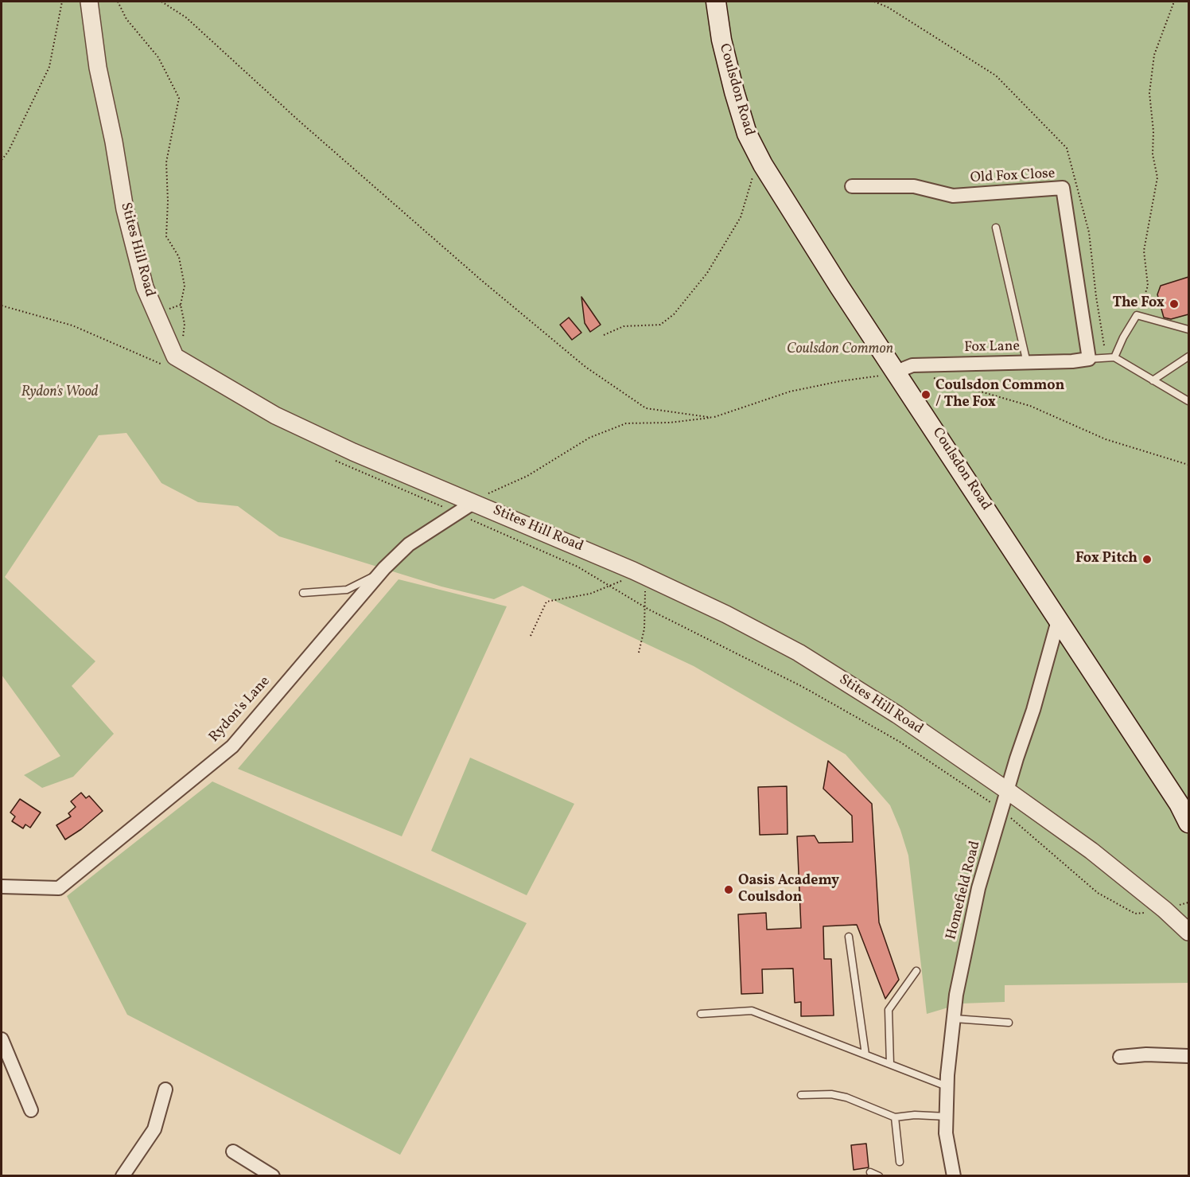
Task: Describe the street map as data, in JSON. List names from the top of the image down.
{
  "streets": {
    "main road": ["Coulsdon Road"],
    "street": [
      "Old Fox Close",
      "Stites Hill Road",
      "Fox Lane",
      "Rydon's Lane",
      "Homefield Road"
    ]
  },
  "crossings": [
    ["Coulsdon Road", "Fox Lane"],
    ["Coulsdon Road", "Homefield Road"],
    ["Old Fox Close", "Fox Lane"],
    ["Stites Hill Road", "Rydon's Lane"],
    ["Stites Hill Road", "Homefield Road"]
  ],
  "parks": ["Coulsdon Common", "Rydon's Wood"],
  "places": [
    "The Fox",
    "Coulsdon Common / The Fox",
    "Fox Pitch",
    "Oasis Academy Coulsdon"
  ]
}
